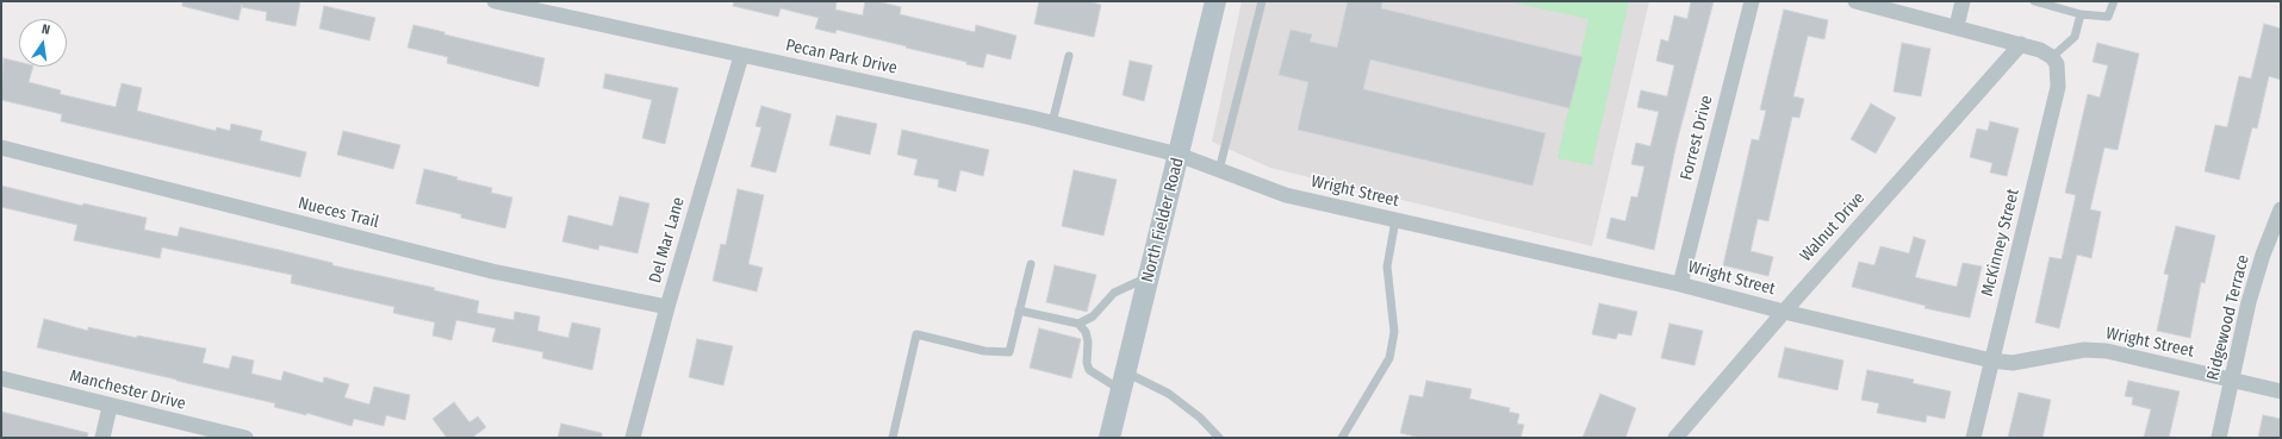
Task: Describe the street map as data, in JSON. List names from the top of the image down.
{
  "streets": {
    "main road": ["North Fielder Road"],
    "street": [
      "Pecan Park Drive",
      "Forrest Drive",
      "Wright Street",
      "Nueces Trail",
      "Walnut Drive",
      "Del Mar Lane",
      "McKinney Street",
      "Ridgewood Terrace",
      "Manchester Drive"
    ]
  },
  "crossings": [
    ["Pecan Park Drive", "Wright Street"],
    ["Pecan Park Drive", "North Fielder Road"],
    ["Pecan Park Drive", "Del Mar Lane"],
    ["Forrest Drive", "Wright Street"],
    ["Wright Street", "North Fielder Road"],
    ["Wright Street", "Walnut Drive"],
    ["Wright Street", "McKinney Street"],
    ["Wright Street", "Ridgewood Terrace"],
    ["Nueces Trail", "Del Mar Lane"]
  ],
  "north": "top"
}
